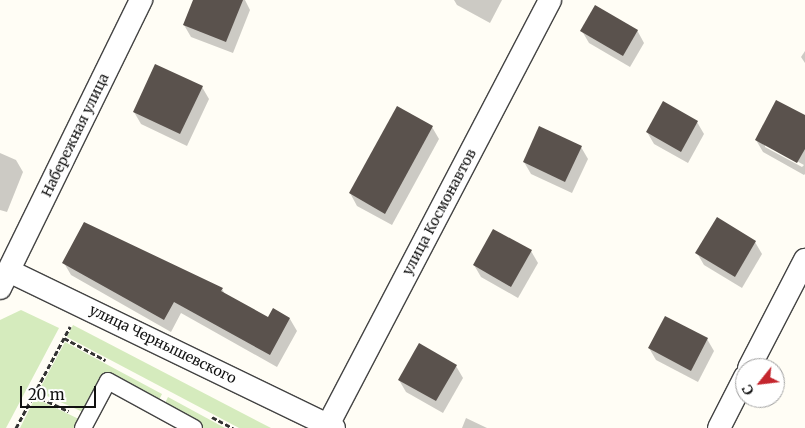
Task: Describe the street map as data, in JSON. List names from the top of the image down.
{
  "streets": {
    "street": ["Набережная улица", "улица Космонавтов", "улица Чернышевского"]
  },
  "crossings": [
    ["Набережная улица", "улица Чернышевского"],
    ["улица Космонавтов", "улица Чернышевского"]
  ],
  "scale_bar": "20 m",
  "north": "bottom left"
}
